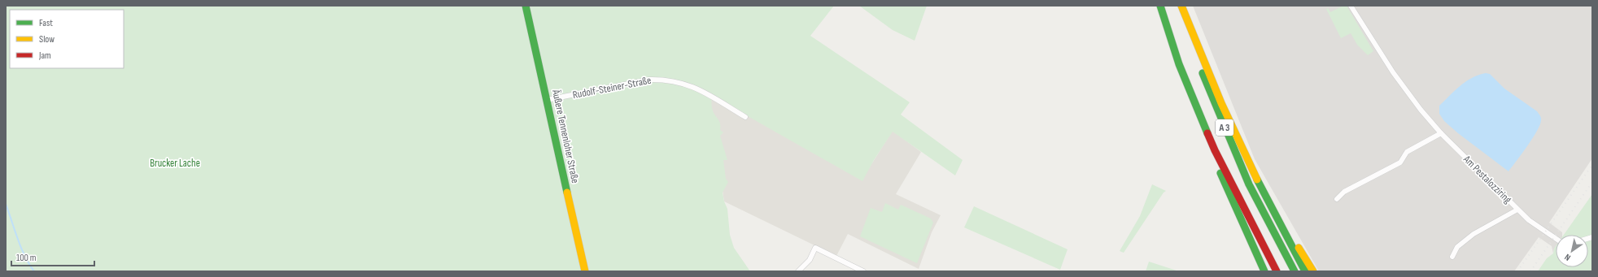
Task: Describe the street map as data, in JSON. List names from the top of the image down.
{
  "streets": {
    "main road": ["A 3", "Äußere Tennenloher Straße"],
    "street": ["Rudolf-Steiner-Straße", "Am Pestalozziring"]
  },
  "crossings": [
    ["Rudolf-Steiner-Straße", "Äußere Tennenloher Straße"]
  ],
  "parks": ["Brucker Lache"],
  "legend": ["Fast", "Slow", "Jam"],
  "scale_bar": "100 m",
  "north": "bottom left"
}
